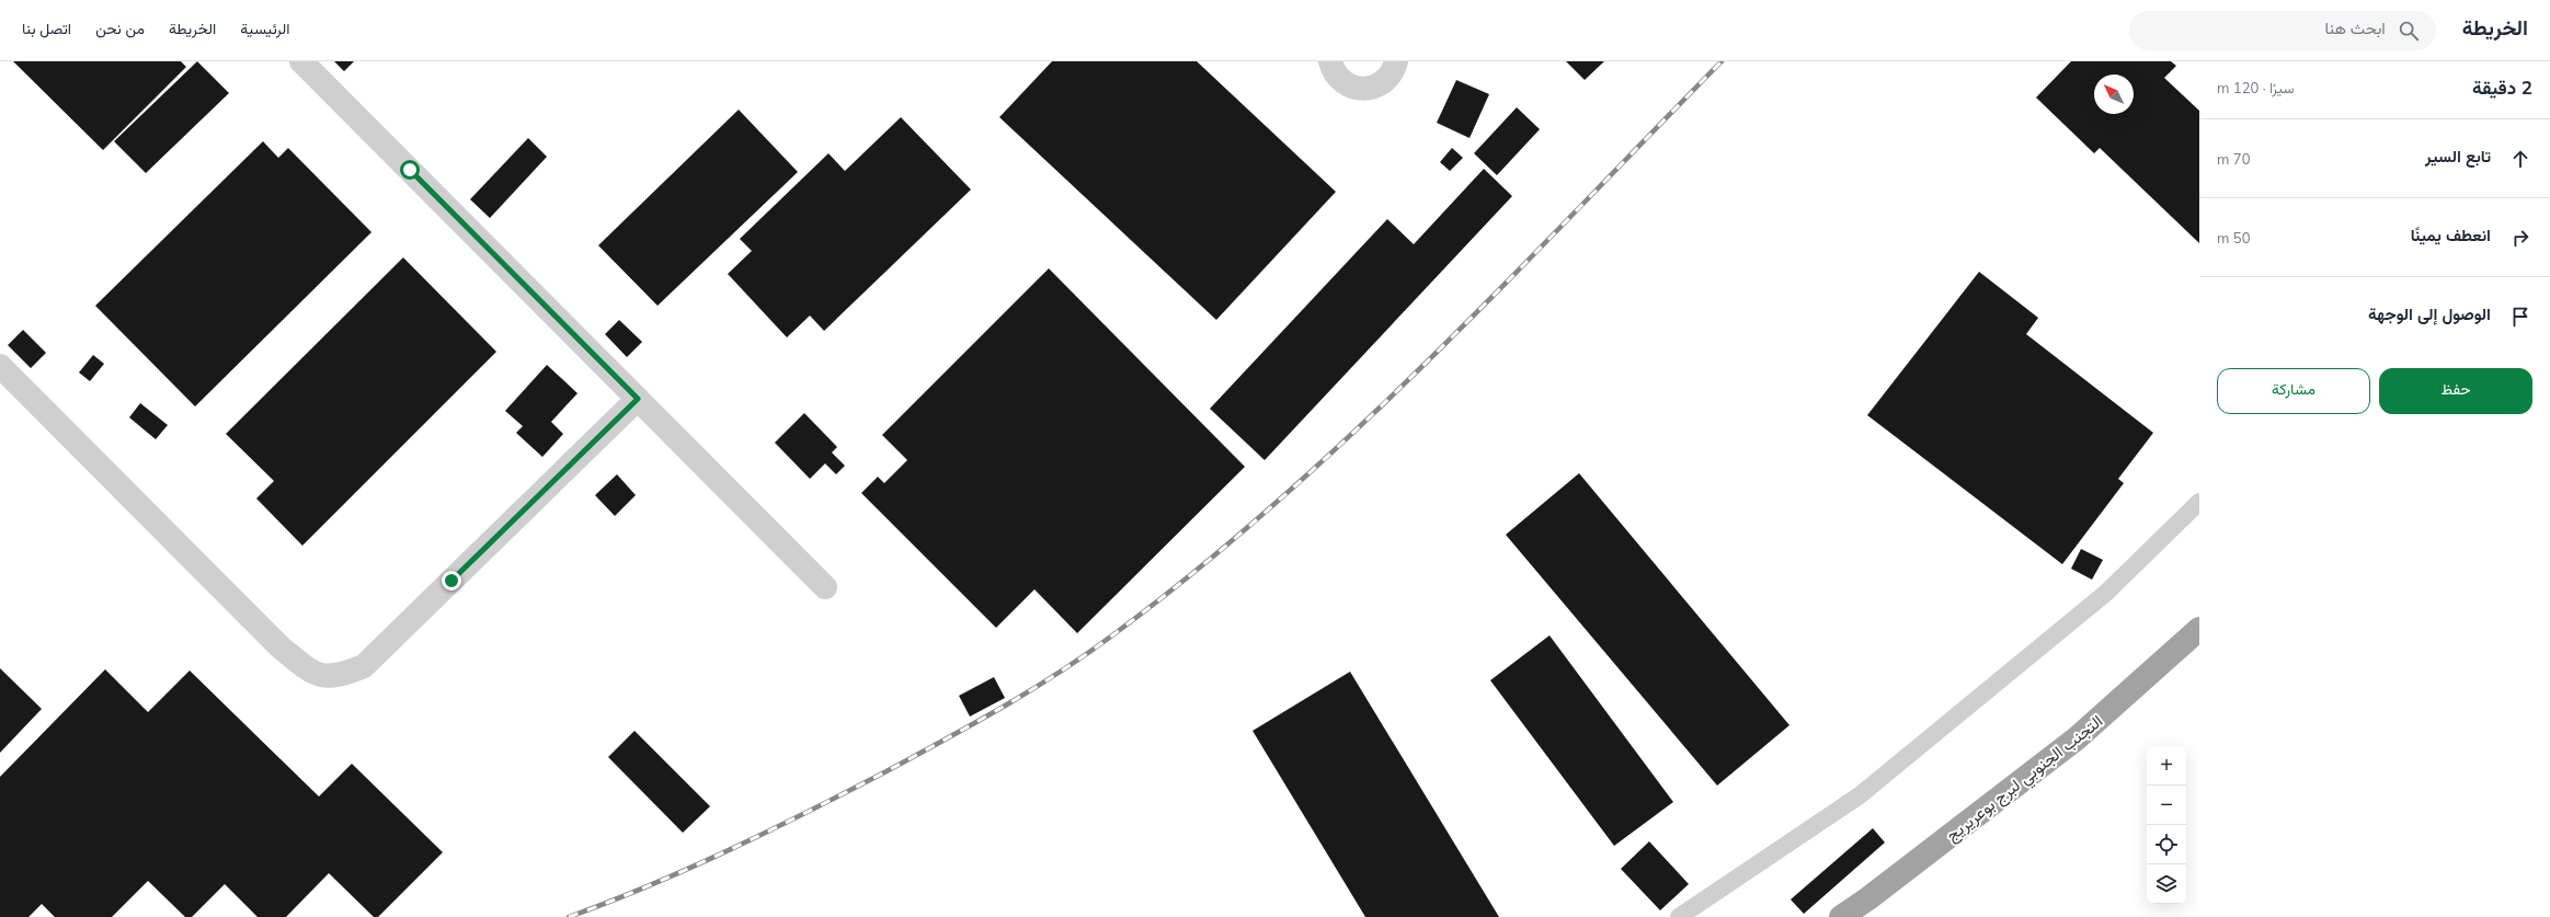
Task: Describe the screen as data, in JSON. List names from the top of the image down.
{
  "streets": {
    "highway": ["التجنب الجنوبي لبرج بوعريريج"]
  },
  "north": "top left",
  "page": {
    "header": "الخريطة",
    "search": "ابحث هنا",
    "nav": [
      "الرئيسية",
      "الخريطة",
      "من نحن",
      "اتصل بنا"
    ],
    "heading": ["2 دقيقة", "سيرًا · 120 m"],
    "list": [
      ["تابع السير", "70 m"],
      ["انعطف يمينًا", "50 m"],
      "الوصول إلى الوجهة"
    ],
    "buttons": ["حفظ", "مشاركة"],
    "map_buttons": ["+", "−"]
  }
}
